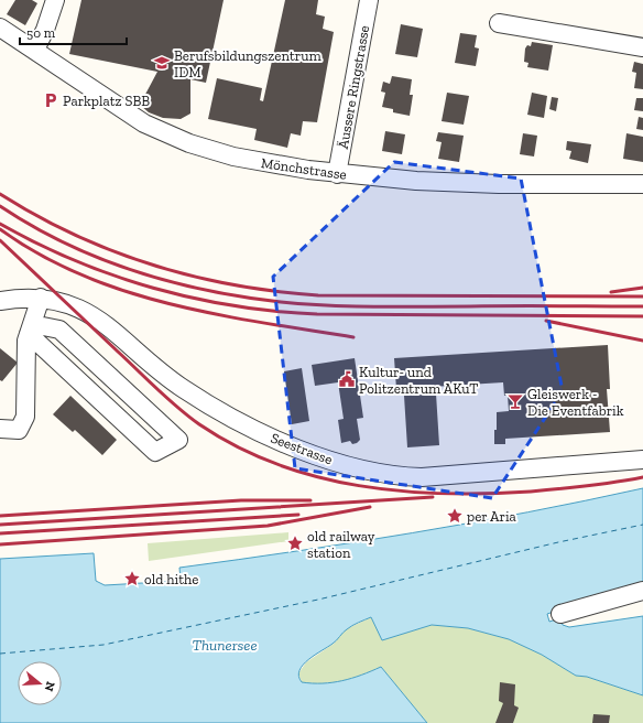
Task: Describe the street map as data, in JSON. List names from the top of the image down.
{
  "streets": {
    "street": ["Äussere Ringstrasse", "Mönchstrasse", "Seestrasse"]
  },
  "crossings": [
    ["Äussere Ringstrasse", "Mönchstrasse"]
  ],
  "water": ["Thunersee"],
  "places": {
    "school or university": ["Berufsbildungszentrum IDM"],
    "parking": ["Parkplatz SBB"],
    "public building": ["Kultur- und Politzentrum AKuT"],
    "bar": ["Gleiswerk - Die Eventfabrik"],
    "place": ["per Aria", "old railway station", "old hithe"]
  },
  "scale_bar": "50 m",
  "north": "right"
}
